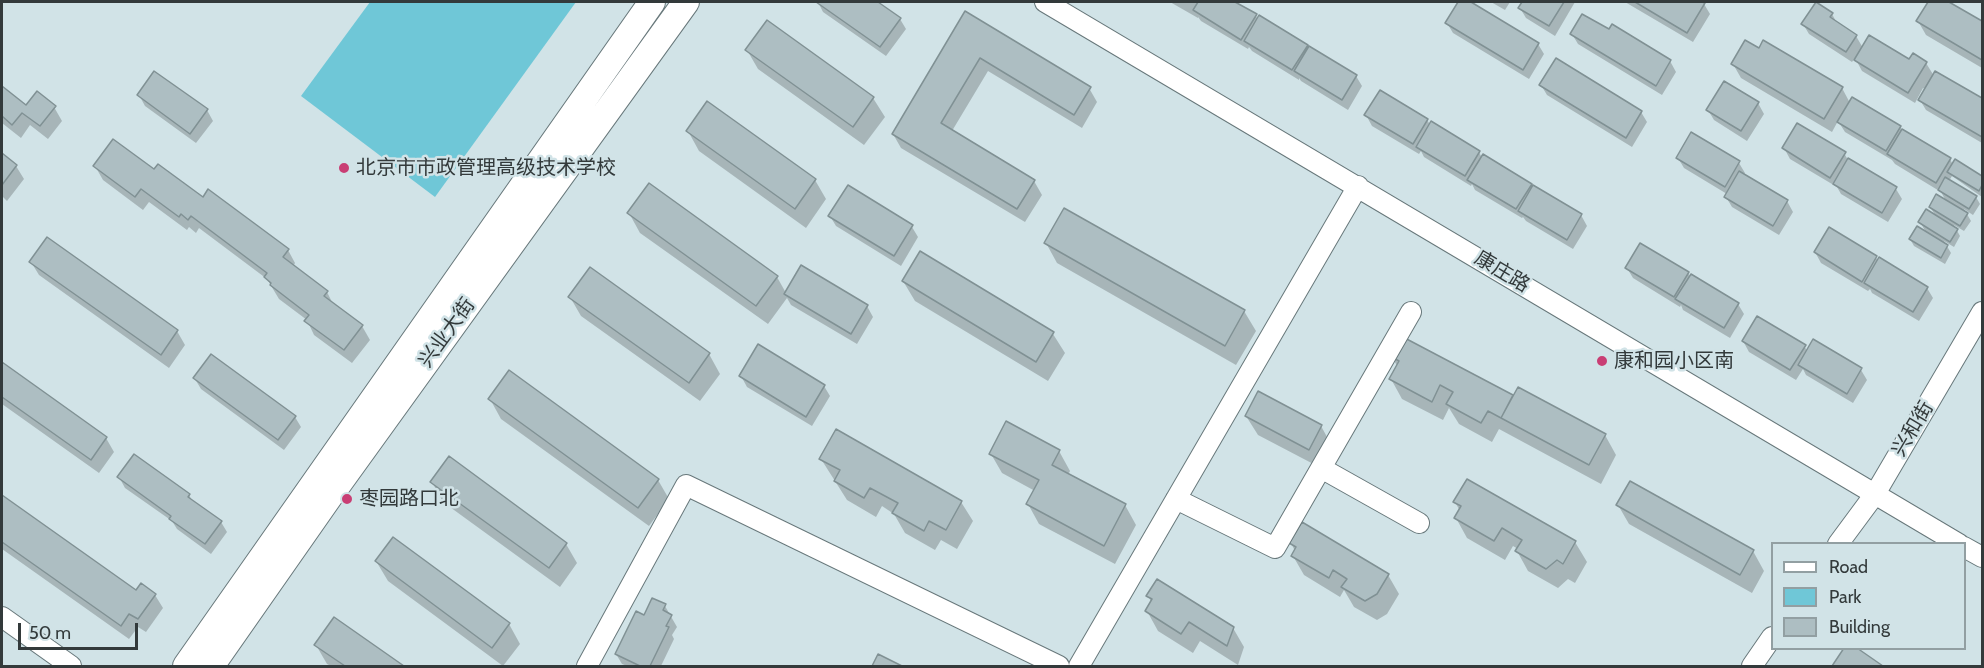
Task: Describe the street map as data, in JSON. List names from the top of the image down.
{
  "streets": {
    "main road": ["兴业大街"],
    "street": ["康庄路", "兴和街"]
  },
  "crossings": [
    ["康庄路", "兴和街"]
  ],
  "places": ["北京市市政管理高级技术学校", "康和园小区南", "枣园路口北"],
  "legend": ["Road", "Park", "Building"],
  "scale_bar": "50 m"
}
